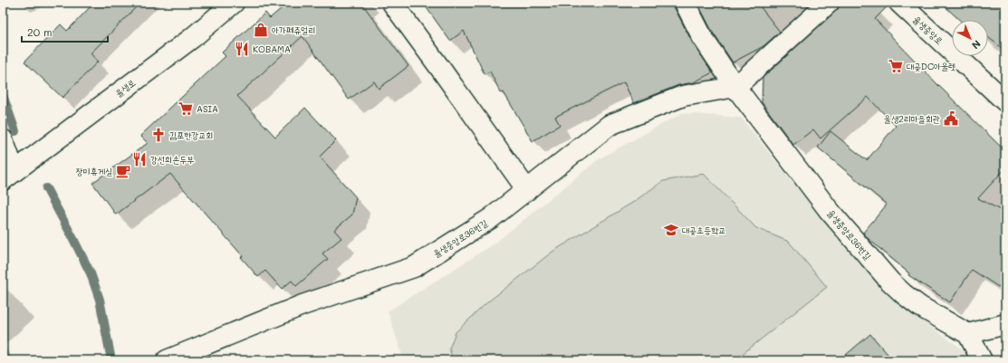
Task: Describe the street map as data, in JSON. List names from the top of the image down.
{
  "streets": {
    "street": ["율생중앙로", "율생로", "율생중앙로36번길"]
  },
  "places": {
    "shop": ["아가페쥬얼리"],
    "restaurant": ["KOBAMA", "강선희손두부"],
    "supermarket": ["대곶DC아울렛", "ASIA"],
    "public building": ["율생2리마을회관"],
    "church": ["김포한강교회"],
    "cafe": ["장미휴게실"],
    "school or university": ["대곶초등학교"]
  },
  "scale_bar": "20 m",
  "north": "bottom right"
}
